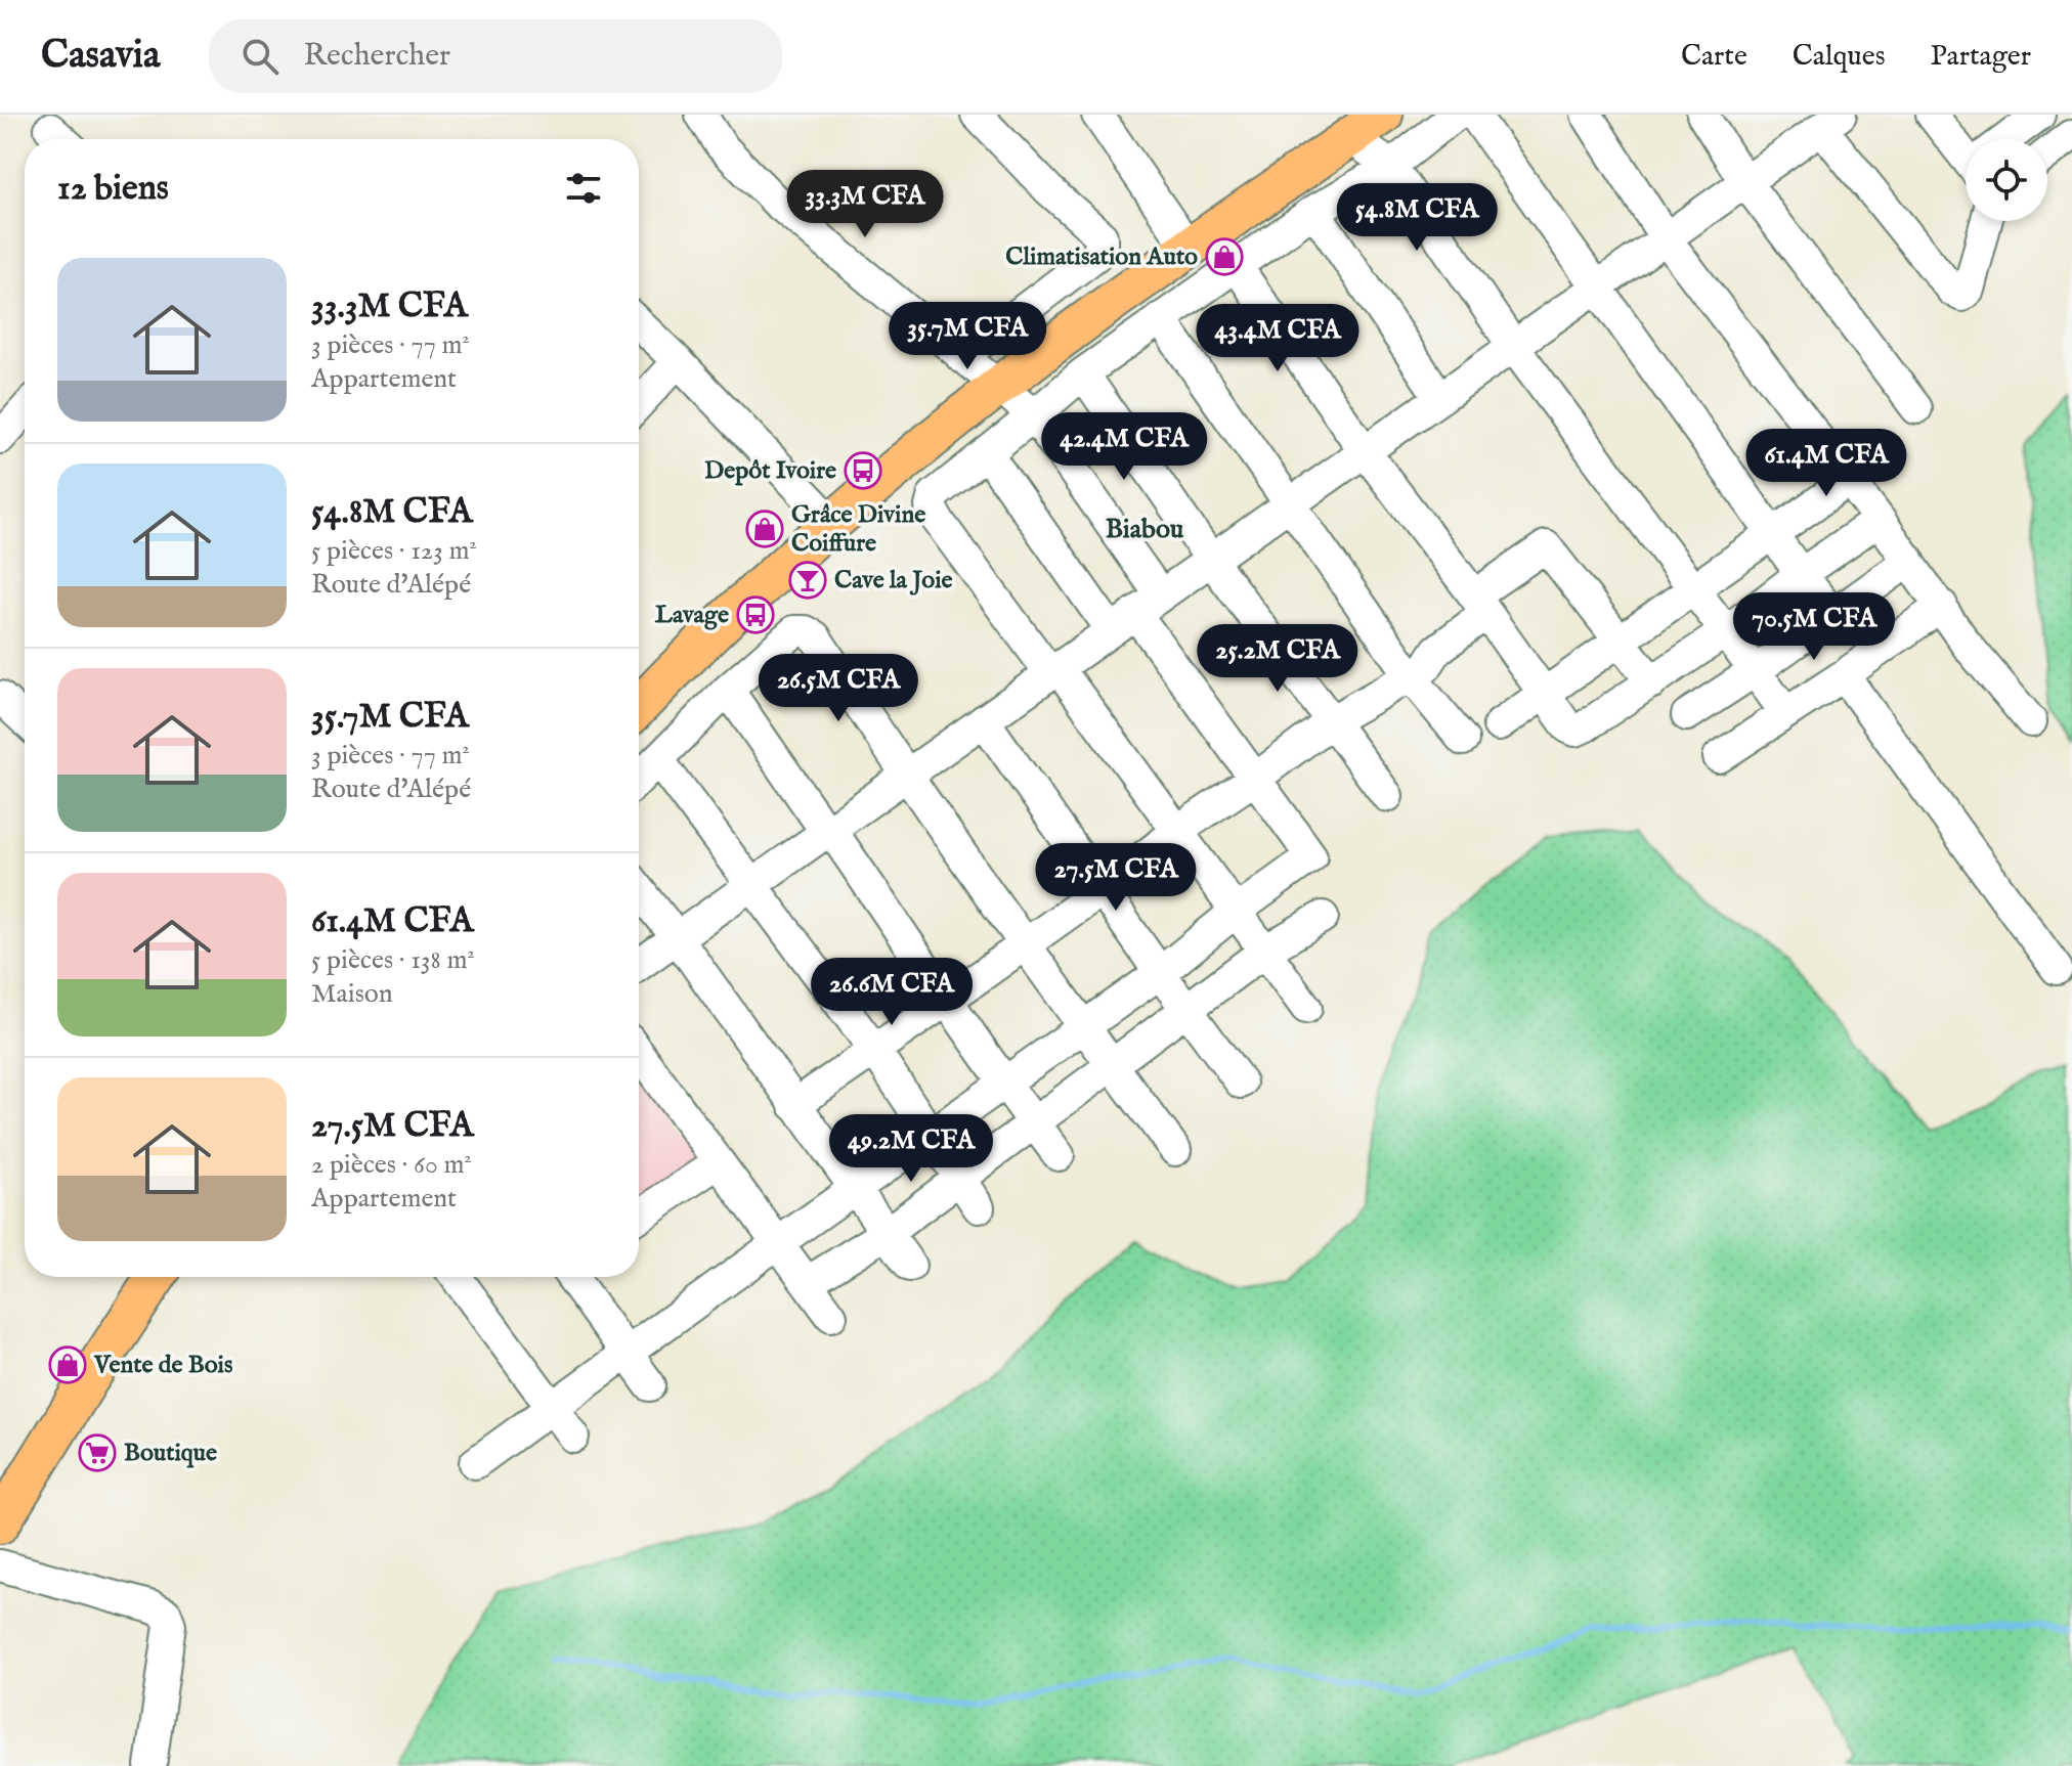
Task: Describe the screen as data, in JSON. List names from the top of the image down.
{
  "districts": ["Biabou"],
  "places": {
    "shop": ["Climatisation Auto", "Grâce Divine Coiffure", "Vente de Bois"],
    "bus stop": ["Depôt Ivoire", "Lavage"],
    "bar": ["Cave la Joie"],
    "supermarket": ["Boutique"]
  },
  "page": {
    "header": "Casavia",
    "search": "Rechercher",
    "nav": ["Carte", "Calques", "Partager"],
    "heading": "12 biens",
    "price": [
      "33.3M CFA",
      "54.8M CFA",
      "35.7M CFA",
      "43.4M CFA",
      "42.4M CFA",
      "61.4M CFA",
      "70.5M CFA",
      "25.2M CFA",
      "26.5M CFA",
      "27.5M CFA",
      "26.6M CFA",
      "49.2M CFA"
    ],
    "list": [
      {
        "name": "33.3M CFA",
        "note": "3 pièces · 77 m² · Appartement"
      },
      {
        "name": "54.8M CFA",
        "note": "5 pièces · 123 m² · Route d'Alépé"
      },
      {
        "name": "35.7M CFA",
        "note": "3 pièces · 77 m² · Route d'Alépé"
      },
      {
        "name": "61.4M CFA",
        "note": "5 pièces · 138 m² · Maison"
      },
      {
        "name": "27.5M CFA",
        "note": "2 pièces · 60 m² · Appartement"
      }
    ]
  }
}
